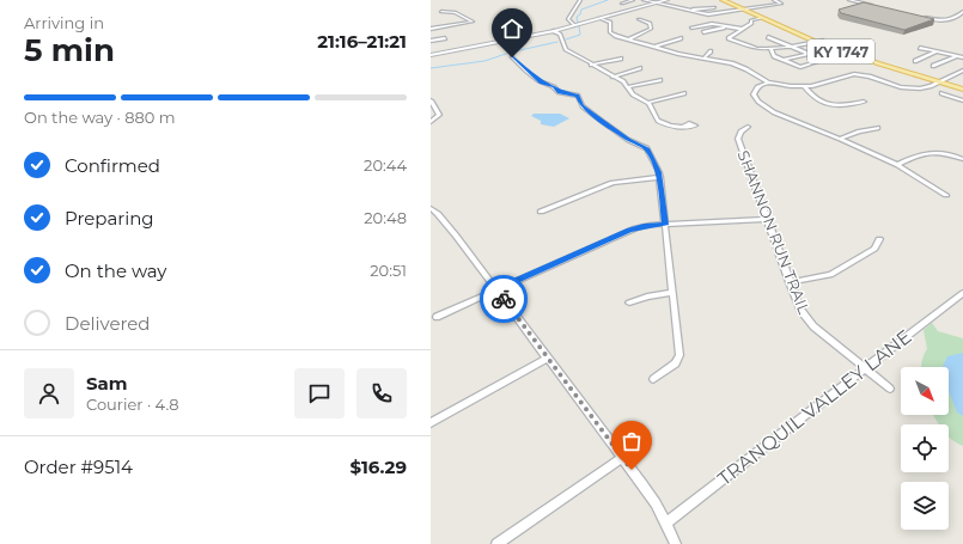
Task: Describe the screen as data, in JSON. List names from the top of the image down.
{
  "streets": {
    "main road": ["KY 1747"],
    "street": ["SHANNON RUN TRAIL", "TRANQUIL VALLEY LANE"]
  },
  "crossings": [
    ["SHANNON RUN TRAIL", "TRANQUIL VALLEY LANE"]
  ],
  "north": "bottom right",
  "page": {
    "heading": ["5 min", "Arriving in", "21:16–21:21"],
    "panel": [
      "Sam",
      "Courier · 4.8",
      "Order #9514",
      "$16.29"
    ],
    "bar": "On the way · 880 m",
    "list": [
      ["Confirmed", "20:44"],
      ["Preparing", "20:48"],
      ["On the way", "20:51"],
      "Delivered"
    ]
  }
}
